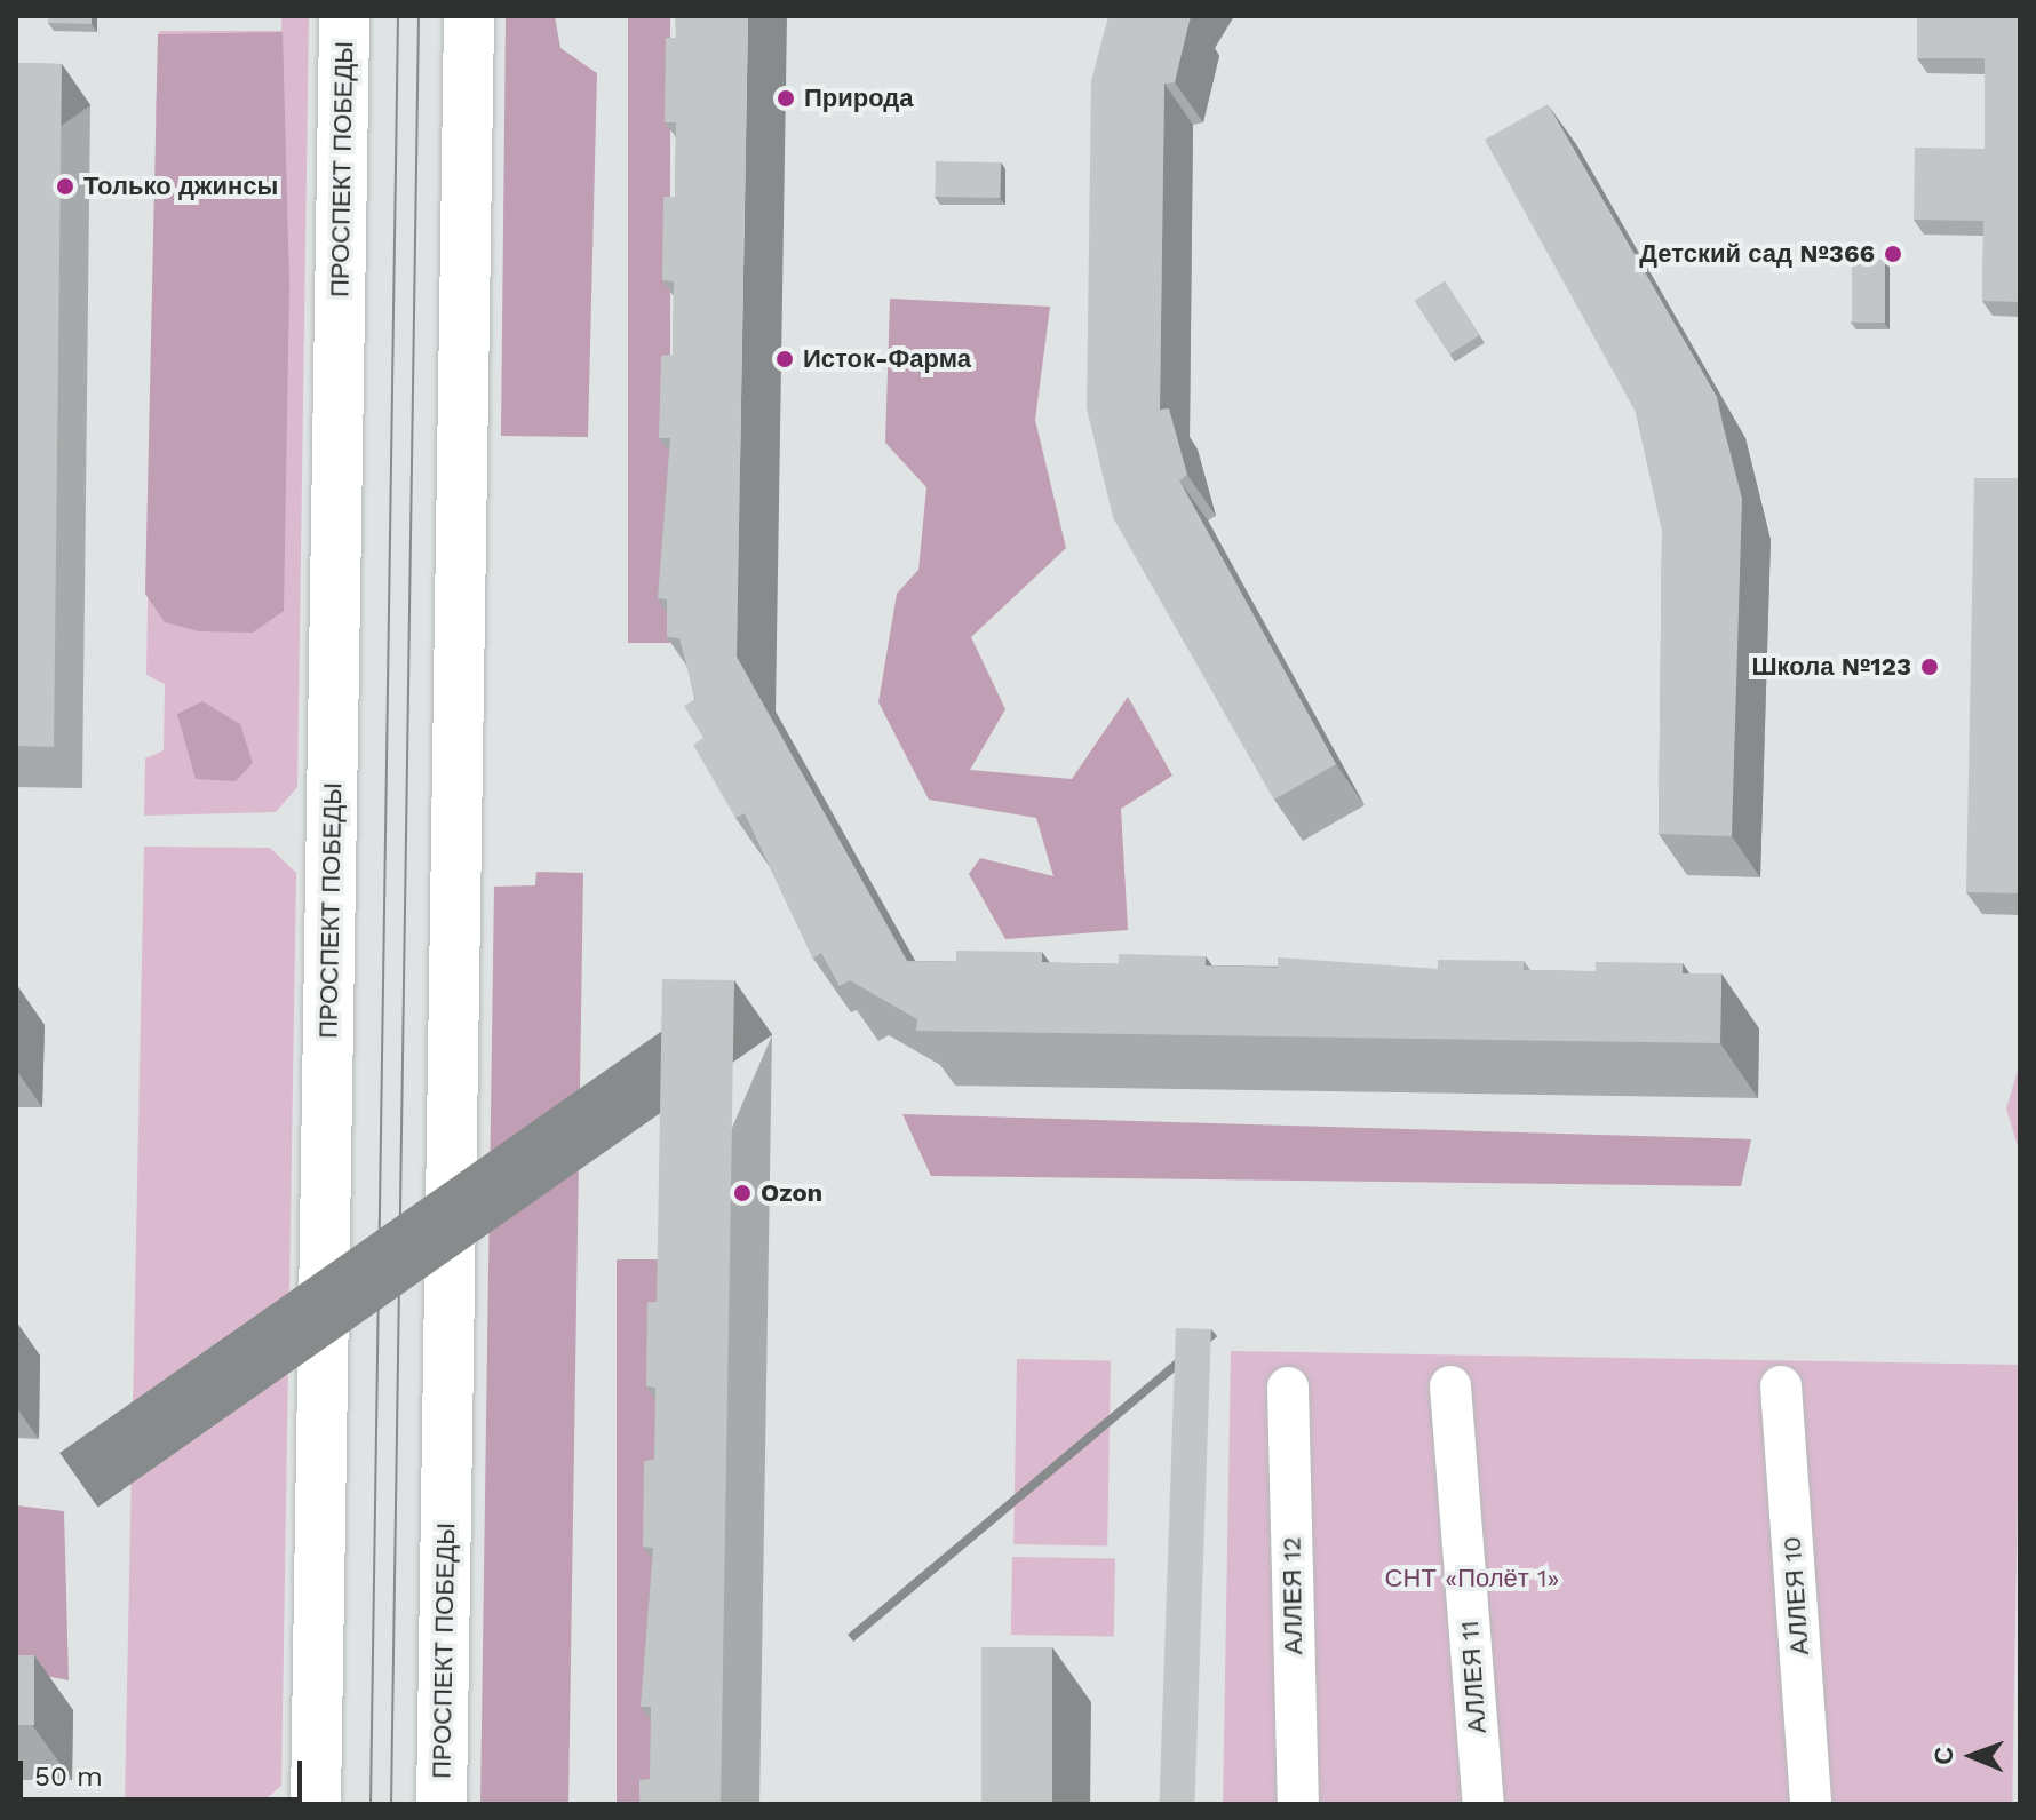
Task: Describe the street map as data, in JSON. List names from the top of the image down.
{
  "streets": {
    "main road": ["ПРОСПЕКТ ПОБЕДЫ"],
    "street": ["АЛЛЕЯ 12", "АЛЛЕЯ 10", "АЛЛЕЯ 11"]
  },
  "parks": ["СНТ «Полёт 1»"],
  "places": [
    "Природа",
    "Только джинсы",
    "Детский сад №366",
    "Исток-Фарма",
    "Школа №123",
    "Ozon"
  ],
  "scale_bar": "50 m",
  "north": "left"
}
